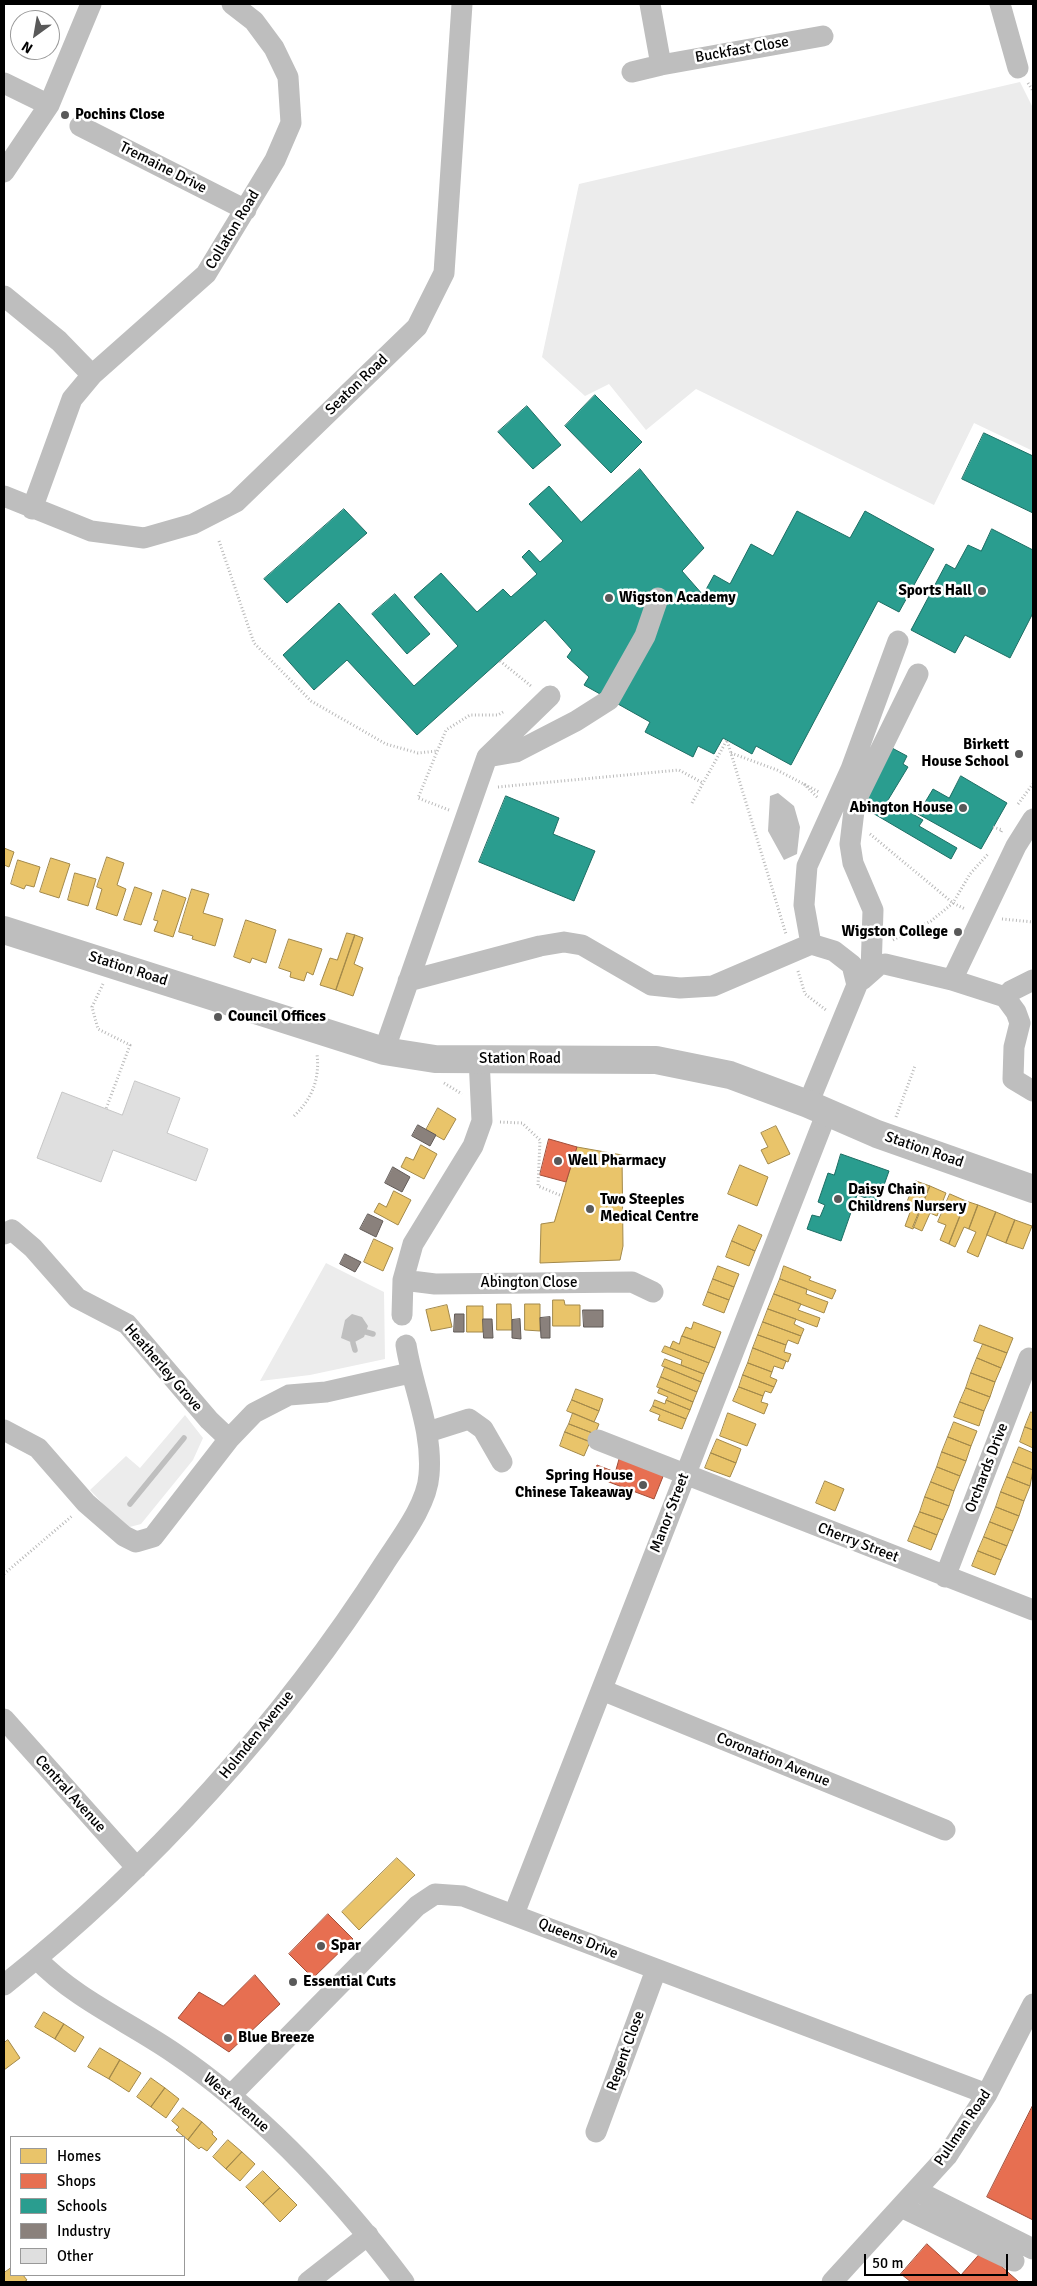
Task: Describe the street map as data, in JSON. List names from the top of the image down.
{
  "streets": {
    "main road": ["Station Road"],
    "street": [
      "Buckfast Close",
      "Tremaine Drive",
      "Collaton Road",
      "Seaton Road",
      "Abington Close",
      "Heatherley Grove",
      "Orchards Drive",
      "Manor Street",
      "Cherry Street",
      "Holmden Avenue",
      "Coronation Avenue",
      "Central Avenue",
      "Queens Drive",
      "Regent Close",
      "West Avenue",
      "Pullman Road"
    ]
  },
  "crossings": [
    ["Tremaine Drive", "Collaton Road"],
    ["Collaton Road", "Seaton Road"],
    ["Station Road", "Manor Street"],
    ["Orchards Drive", "Cherry Street"],
    ["Manor Street", "Cherry Street"],
    ["Manor Street", "Coronation Avenue"],
    ["Manor Street", "Queens Drive"],
    ["Holmden Avenue", "Central Avenue"],
    ["Holmden Avenue", "West Avenue"],
    ["Queens Drive", "Regent Close"],
    ["Queens Drive", "West Avenue"],
    ["Queens Drive", "Pullman Road"]
  ],
  "places": [
    "Pochins Close",
    "Sports Hall",
    "Wigston Academy",
    "Birkett House School",
    "Abington House",
    "Wigston College",
    "Council Offices",
    "Well Pharmacy",
    "Daisy Chain Childrens Nursery",
    "Two Steeples Medical Centre",
    "Spring House Chinese Takeaway",
    "Spar",
    "Essential Cuts",
    "Blue Breeze"
  ],
  "legend": [
    "Homes",
    "Shops",
    "Schools",
    "Industry",
    "Other"
  ],
  "scale_bar": "50 m",
  "north": "bottom left"
}
